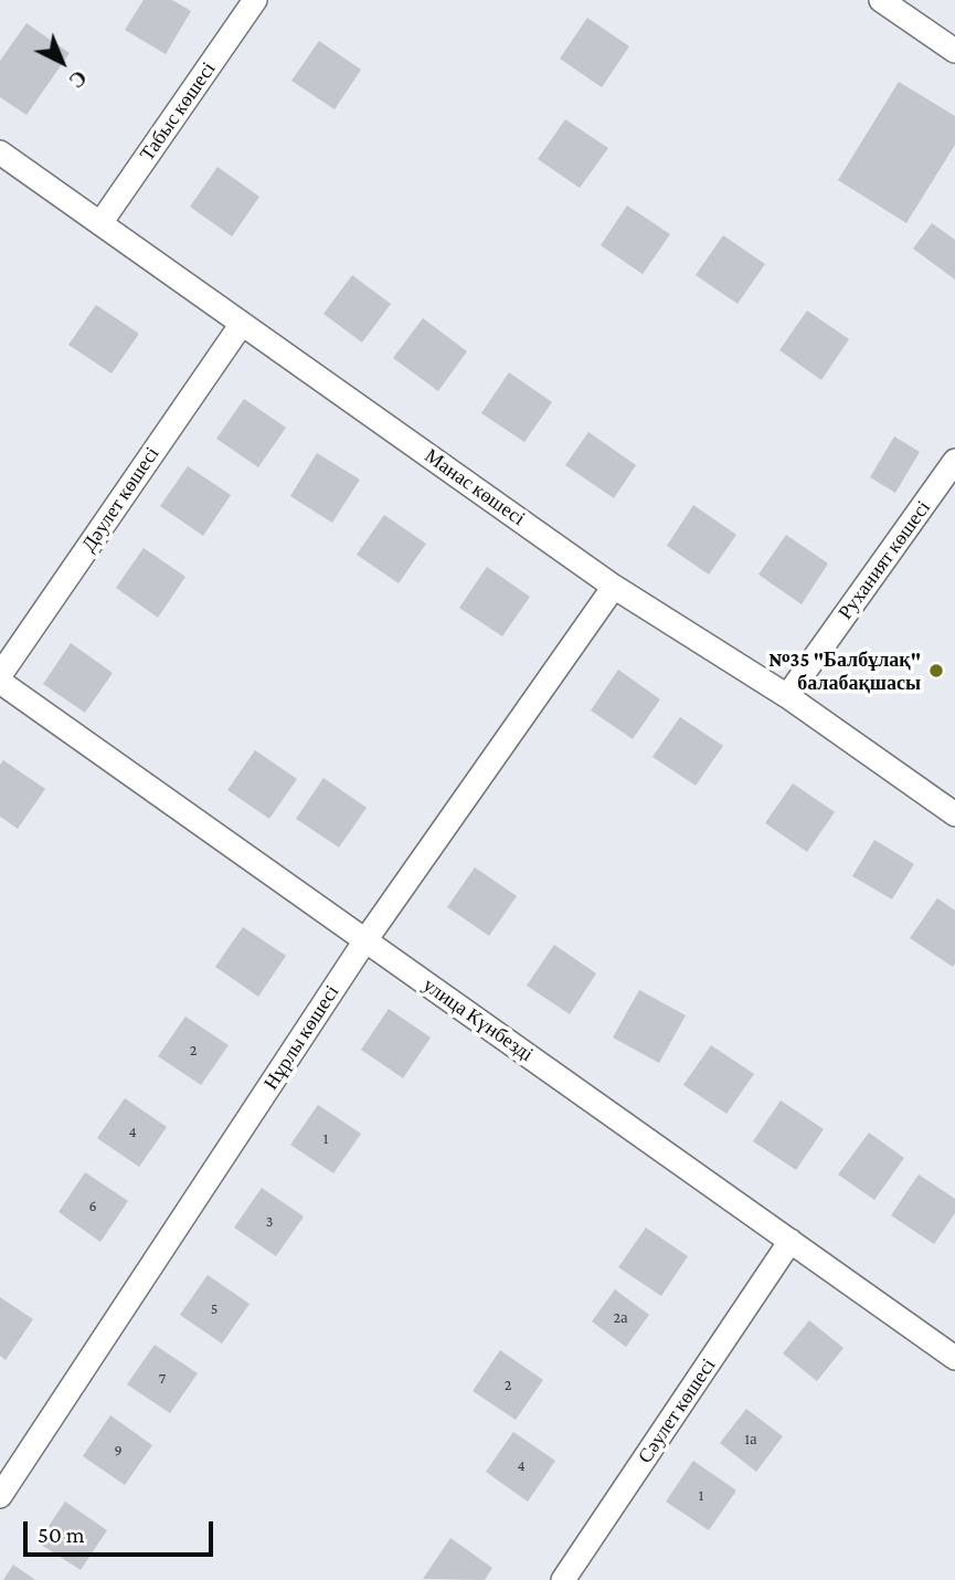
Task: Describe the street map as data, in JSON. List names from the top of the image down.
{
  "streets": {
    "street": [
      "Табыс көшесі",
      "Манас көшесі",
      "Дәулет көшесі",
      "Руханият көшесі",
      "улица Күнбезді",
      "Нұрлы көшесі",
      "Сәулет көшесі"
    ]
  },
  "crossings": [
    ["Табыс көшесі", "Манас көшесі"],
    ["Манас көшесі", "Дәулет көшесі"],
    ["Манас көшесі", "Руханият көшесі"],
    ["Манас көшесі", "Нұрлы көшесі"],
    ["улица Күнбезді", "Нұрлы көшесі"],
    ["улица Күнбезді", "Сәулет көшесі"]
  ],
  "places": ["№35 \"Балбұлақ\" балабақшасы"],
  "house_numbers": [
    "2",
    "4",
    "1",
    "6",
    "3",
    "5",
    "2а",
    "7",
    "2",
    "1а",
    "9",
    "4",
    "1"
  ],
  "scale_bar": "50 m",
  "north": "bottom right"
}
